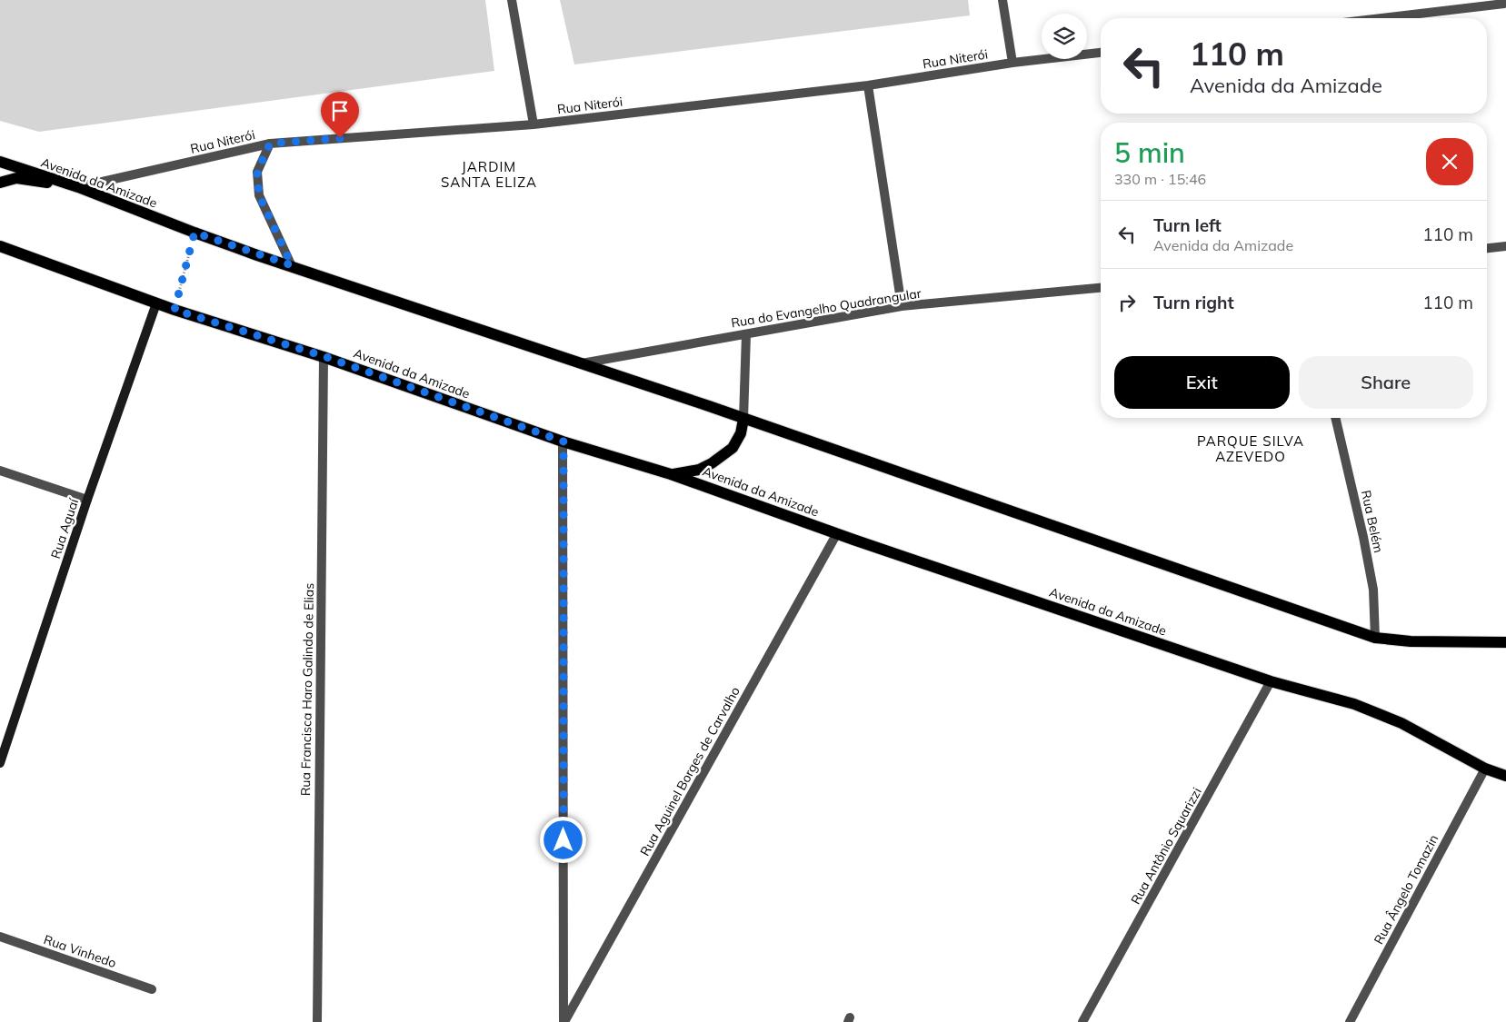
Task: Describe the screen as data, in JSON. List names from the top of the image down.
{
  "streets": {
    "main road": ["Avenida da Amizade"],
    "street": [
      "Rua Niterói",
      "Rua do Evangelho Quadrangular",
      "Rua Belém",
      "Rua Aguaí",
      "Rua Francisca Haro Galindo de Elias",
      "Rua Aguinel Borges de Carvalho",
      "Rua Antônio Squarizzi",
      "Rua Ângelo Tomazin",
      "Rua Vinhedo"
    ]
  },
  "crossings": [
    ["Rua Niterói", "Avenida da Amizade"],
    ["Avenida da Amizade", "Rua do Evangelho Quadrangular"],
    ["Avenida da Amizade", "Rua Belém"],
    ["Avenida da Amizade", "Rua Aguaí"],
    ["Avenida da Amizade", "Rua Francisca Haro Galindo de Elias"],
    ["Avenida da Amizade", "Rua Aguinel Borges de Carvalho"],
    ["Avenida da Amizade", "Rua Antônio Squarizzi"],
    ["Avenida da Amizade", "Rua Ângelo Tomazin"]
  ],
  "districts": ["JARDIM SANTA ELIZA", "PARQUE SILVA AZEVEDO"],
  "page": {
    "turn": ["110 m", "Avenida da Amizade"],
    "heading": ["5 min", "330 m · 15:46"],
    "list": [
      {
        "name": "Turn left",
        "note": "Avenida da Amizade",
        "value": "110 m"
      },
      {
        "name": "Turn right",
        "value": "110 m"
      }
    ],
    "buttons": ["Exit", "Share"]
  }
}
